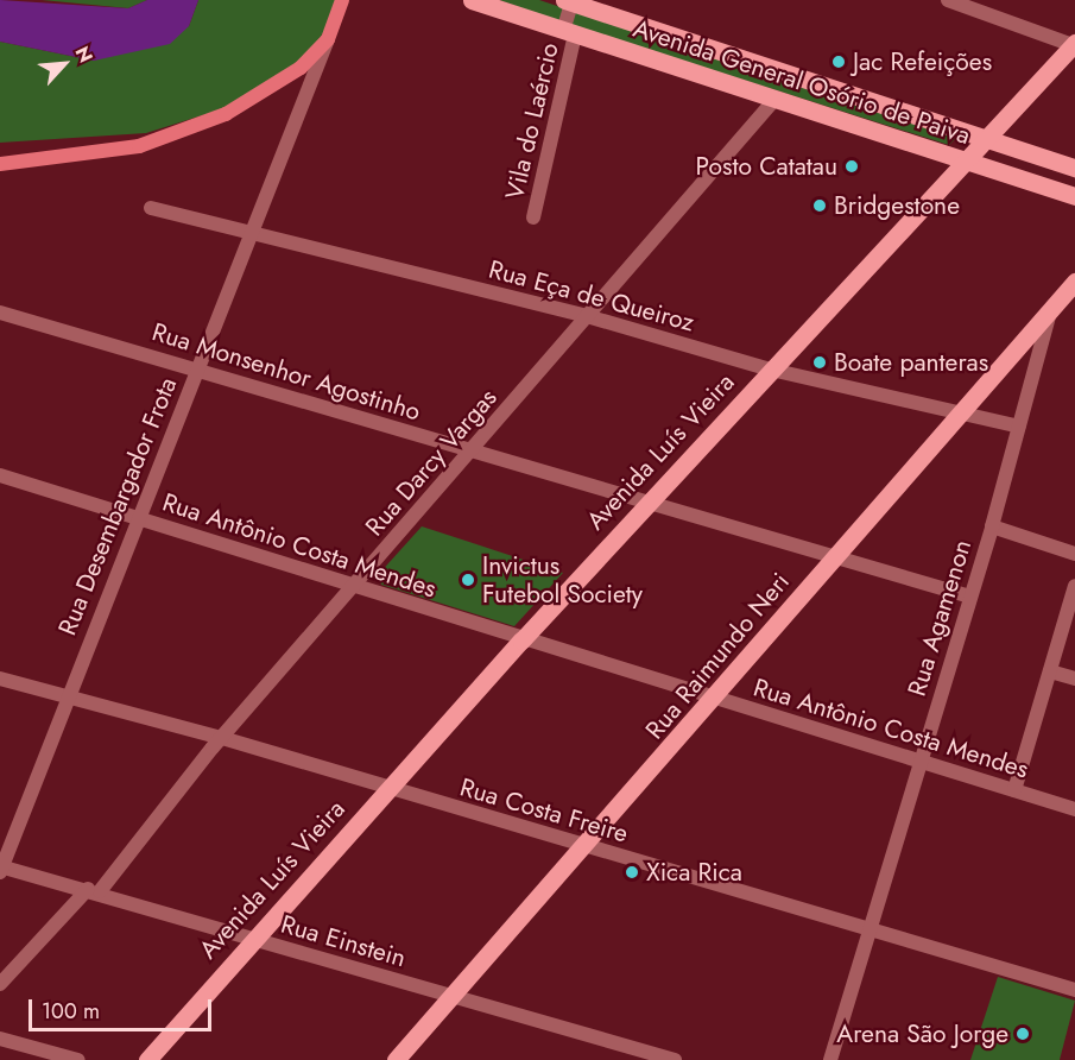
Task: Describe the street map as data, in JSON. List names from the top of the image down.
{
  "streets": {
    "main road": ["Avenida General Osório de Paiva", "Avenida Luís Vieira", "Rua Raimundo Neri"],
    "street": [
      "Vila do Laércio",
      "Rua Eça de Queiroz",
      "Rua Monsenhor Agostinho",
      "Rua Darcy Vargas",
      "Rua Desembargador Frota",
      "Rua Antônio Costa Mendes",
      "Rua Agamenon",
      "Rua Costa Freire",
      "Rua Einstein"
    ]
  },
  "crossings": [
    ["Avenida General Osório de Paiva", "Vila do Laércio"],
    ["Avenida General Osório de Paiva", "Avenida Luís Vieira"],
    ["Avenida General Osório de Paiva", "Rua Darcy Vargas"],
    ["Rua Eça de Queiroz", "Avenida Luís Vieira"],
    ["Rua Eça de Queiroz", "Rua Darcy Vargas"],
    ["Rua Eça de Queiroz", "Rua Desembargador Frota"],
    ["Rua Eça de Queiroz", "Rua Agamenon"],
    ["Rua Eça de Queiroz", "Rua Raimundo Neri"],
    ["Rua Monsenhor Agostinho", "Avenida Luís Vieira"],
    ["Rua Monsenhor Agostinho", "Rua Darcy Vargas"],
    ["Rua Monsenhor Agostinho", "Rua Desembargador Frota"],
    ["Rua Monsenhor Agostinho", "Rua Agamenon"],
    ["Rua Monsenhor Agostinho", "Rua Raimundo Neri"],
    ["Avenida Luís Vieira", "Rua Antônio Costa Mendes"],
    ["Avenida Luís Vieira", "Rua Costa Freire"],
    ["Avenida Luís Vieira", "Rua Einstein"],
    ["Rua Darcy Vargas", "Rua Antônio Costa Mendes"],
    ["Rua Darcy Vargas", "Rua Costa Freire"],
    ["Rua Darcy Vargas", "Rua Einstein"],
    ["Rua Desembargador Frota", "Rua Antônio Costa Mendes"],
    ["Rua Desembargador Frota", "Rua Costa Freire"],
    ["Rua Desembargador Frota", "Rua Einstein"],
    ["Rua Antônio Costa Mendes", "Rua Agamenon"],
    ["Rua Antônio Costa Mendes", "Rua Raimundo Neri"],
    ["Rua Agamenon", "Rua Raimundo Neri"],
    ["Rua Agamenon", "Rua Costa Freire"],
    ["Rua Raimundo Neri", "Rua Costa Freire"],
    ["Rua Raimundo Neri", "Rua Einstein"]
  ],
  "places": [
    "Jac Refeições",
    "Posto Catatau",
    "Bridgestone",
    "Boate panteras",
    "Invictus Futebol Society",
    "Xica Rica",
    "Arena São Jorge"
  ],
  "scale_bar": "100 m",
  "north": "top right"
}
